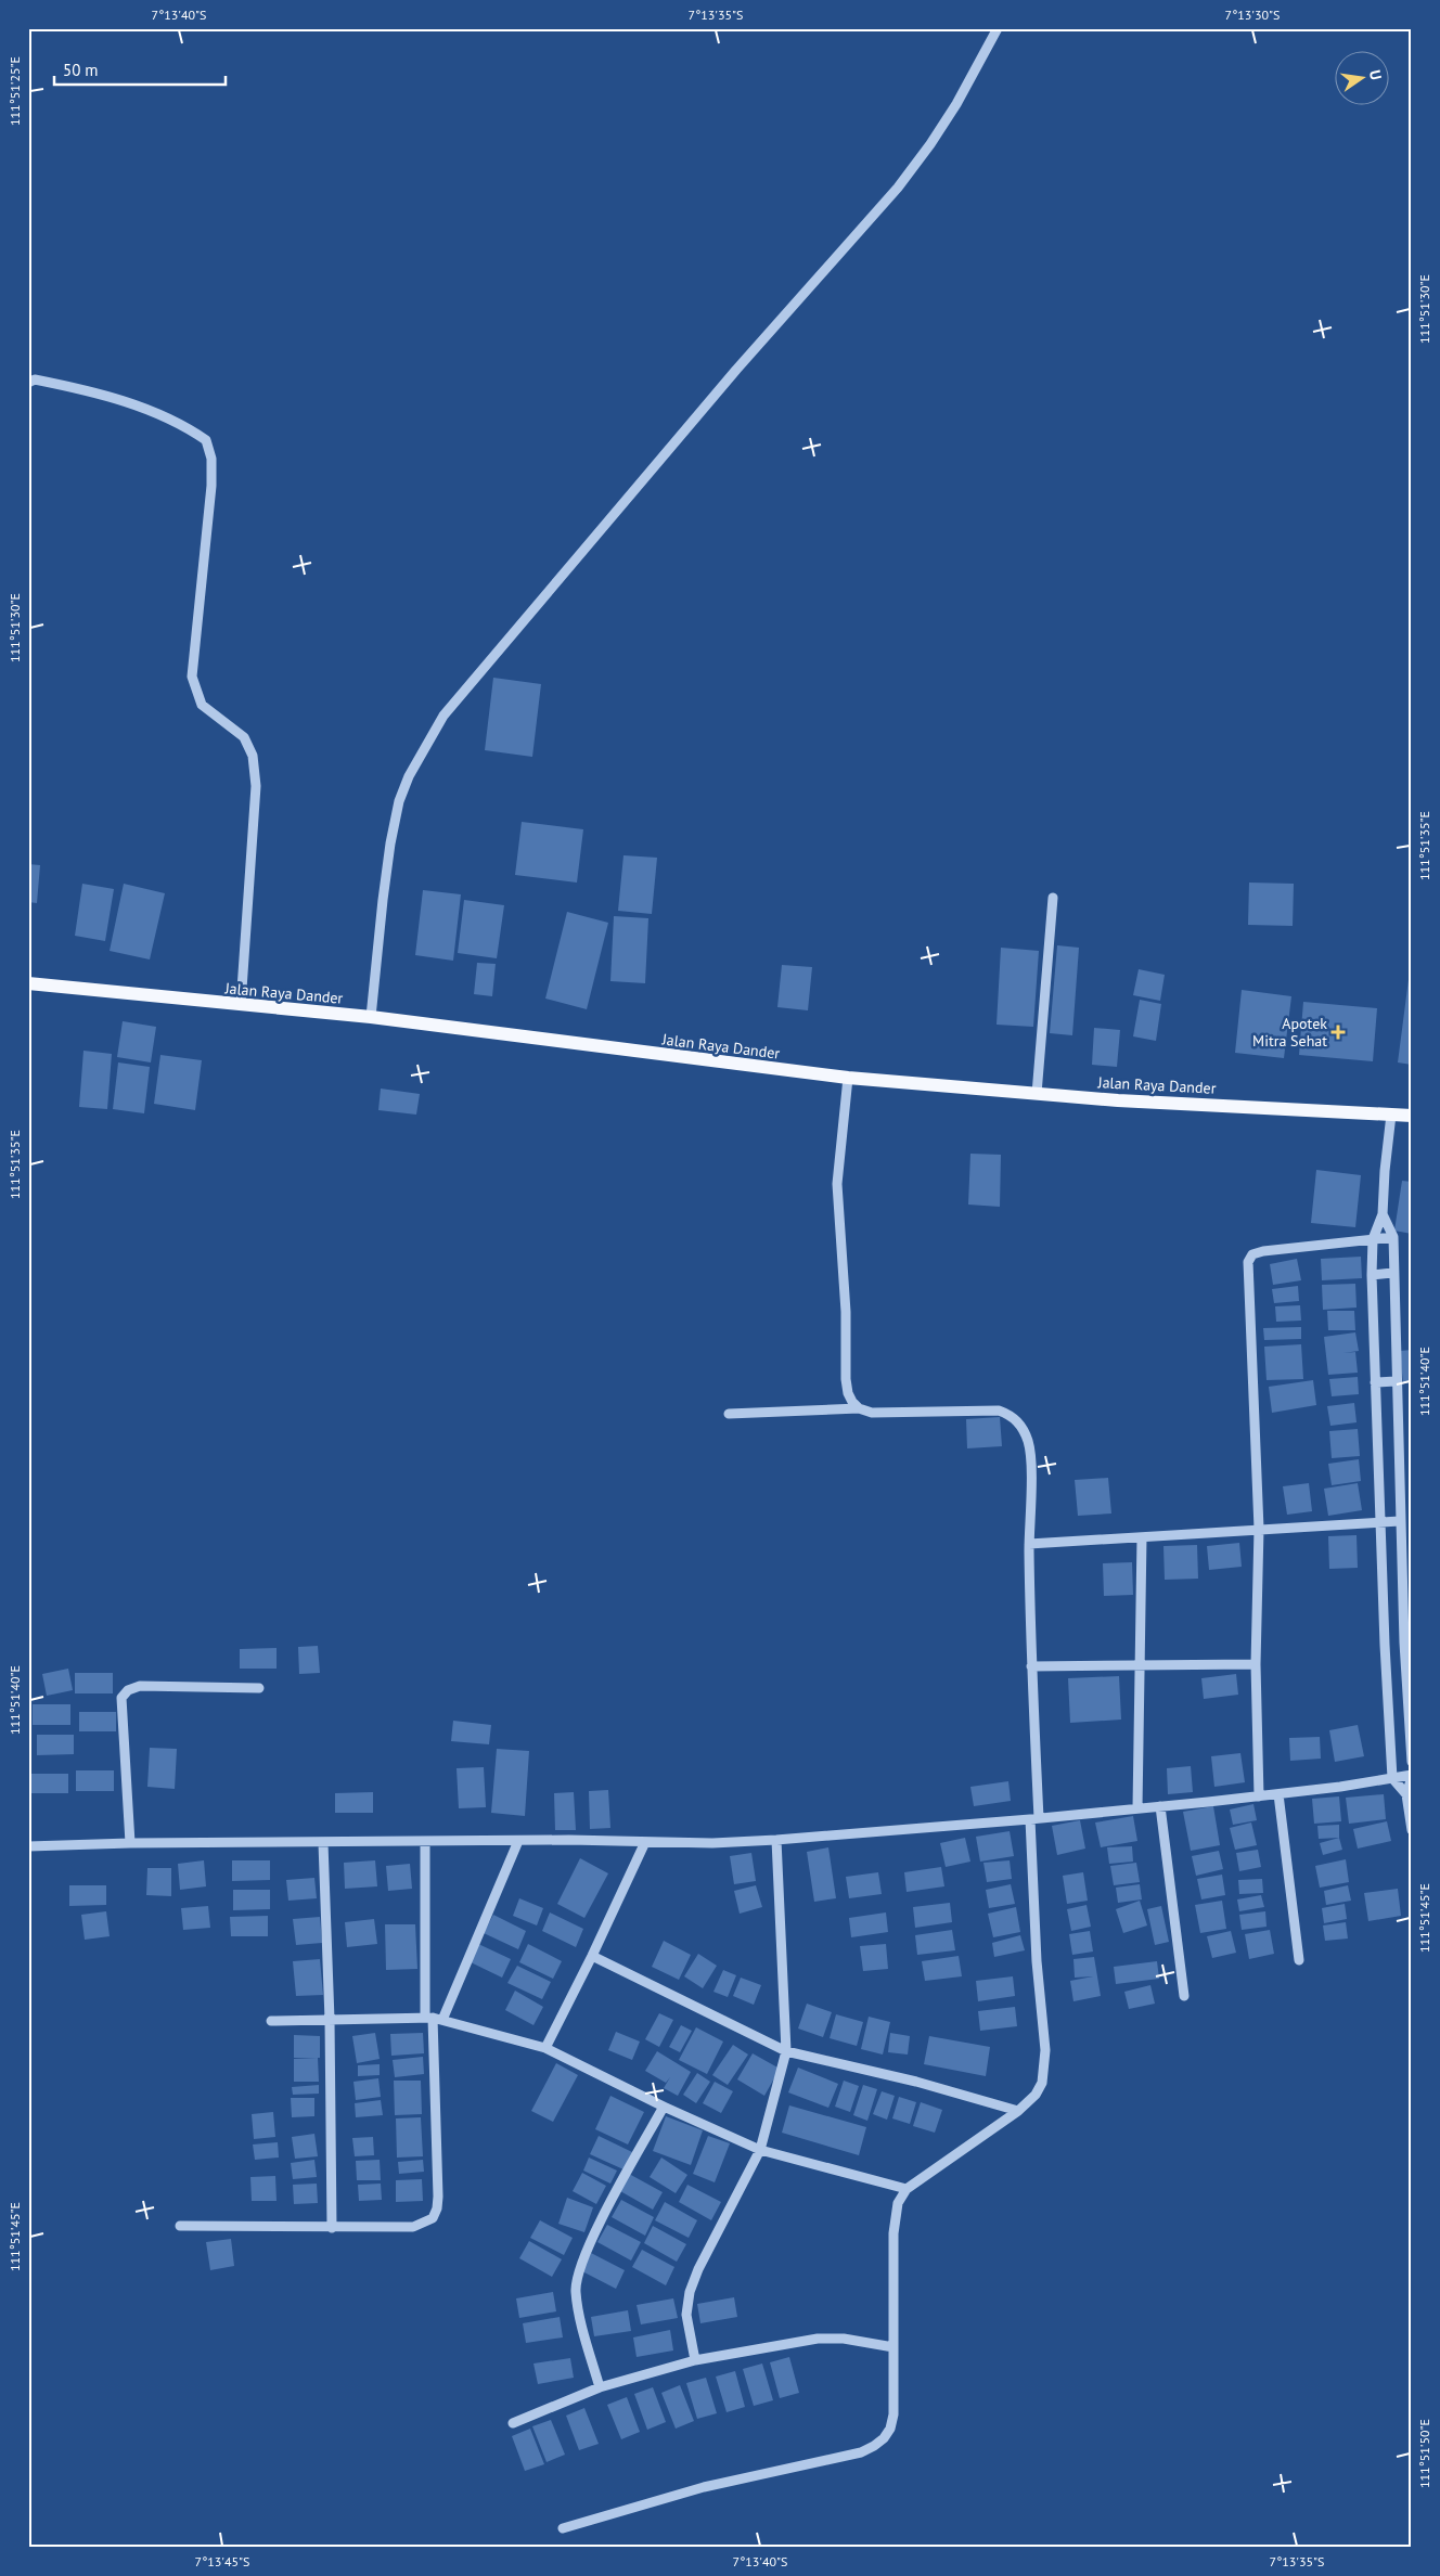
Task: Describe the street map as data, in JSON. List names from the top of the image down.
{
  "streets": {
    "main road": ["Jalan Raya Dander"]
  },
  "places": {
    "health": ["Apotek Mitra Sehat"]
  },
  "scale_bar": "50 m",
  "north": "right",
  "coordinates": [
    "7°13'40\"S",
    "7°13'35\"S",
    "7°13'30\"S",
    "111°51'25\"E",
    "111°51'30\"E",
    "111°51'35\"E",
    "111°51'40\"E",
    "111°51'45\"E",
    "111°51'50\"E",
    "7°13'45\"S"
  ]
}
